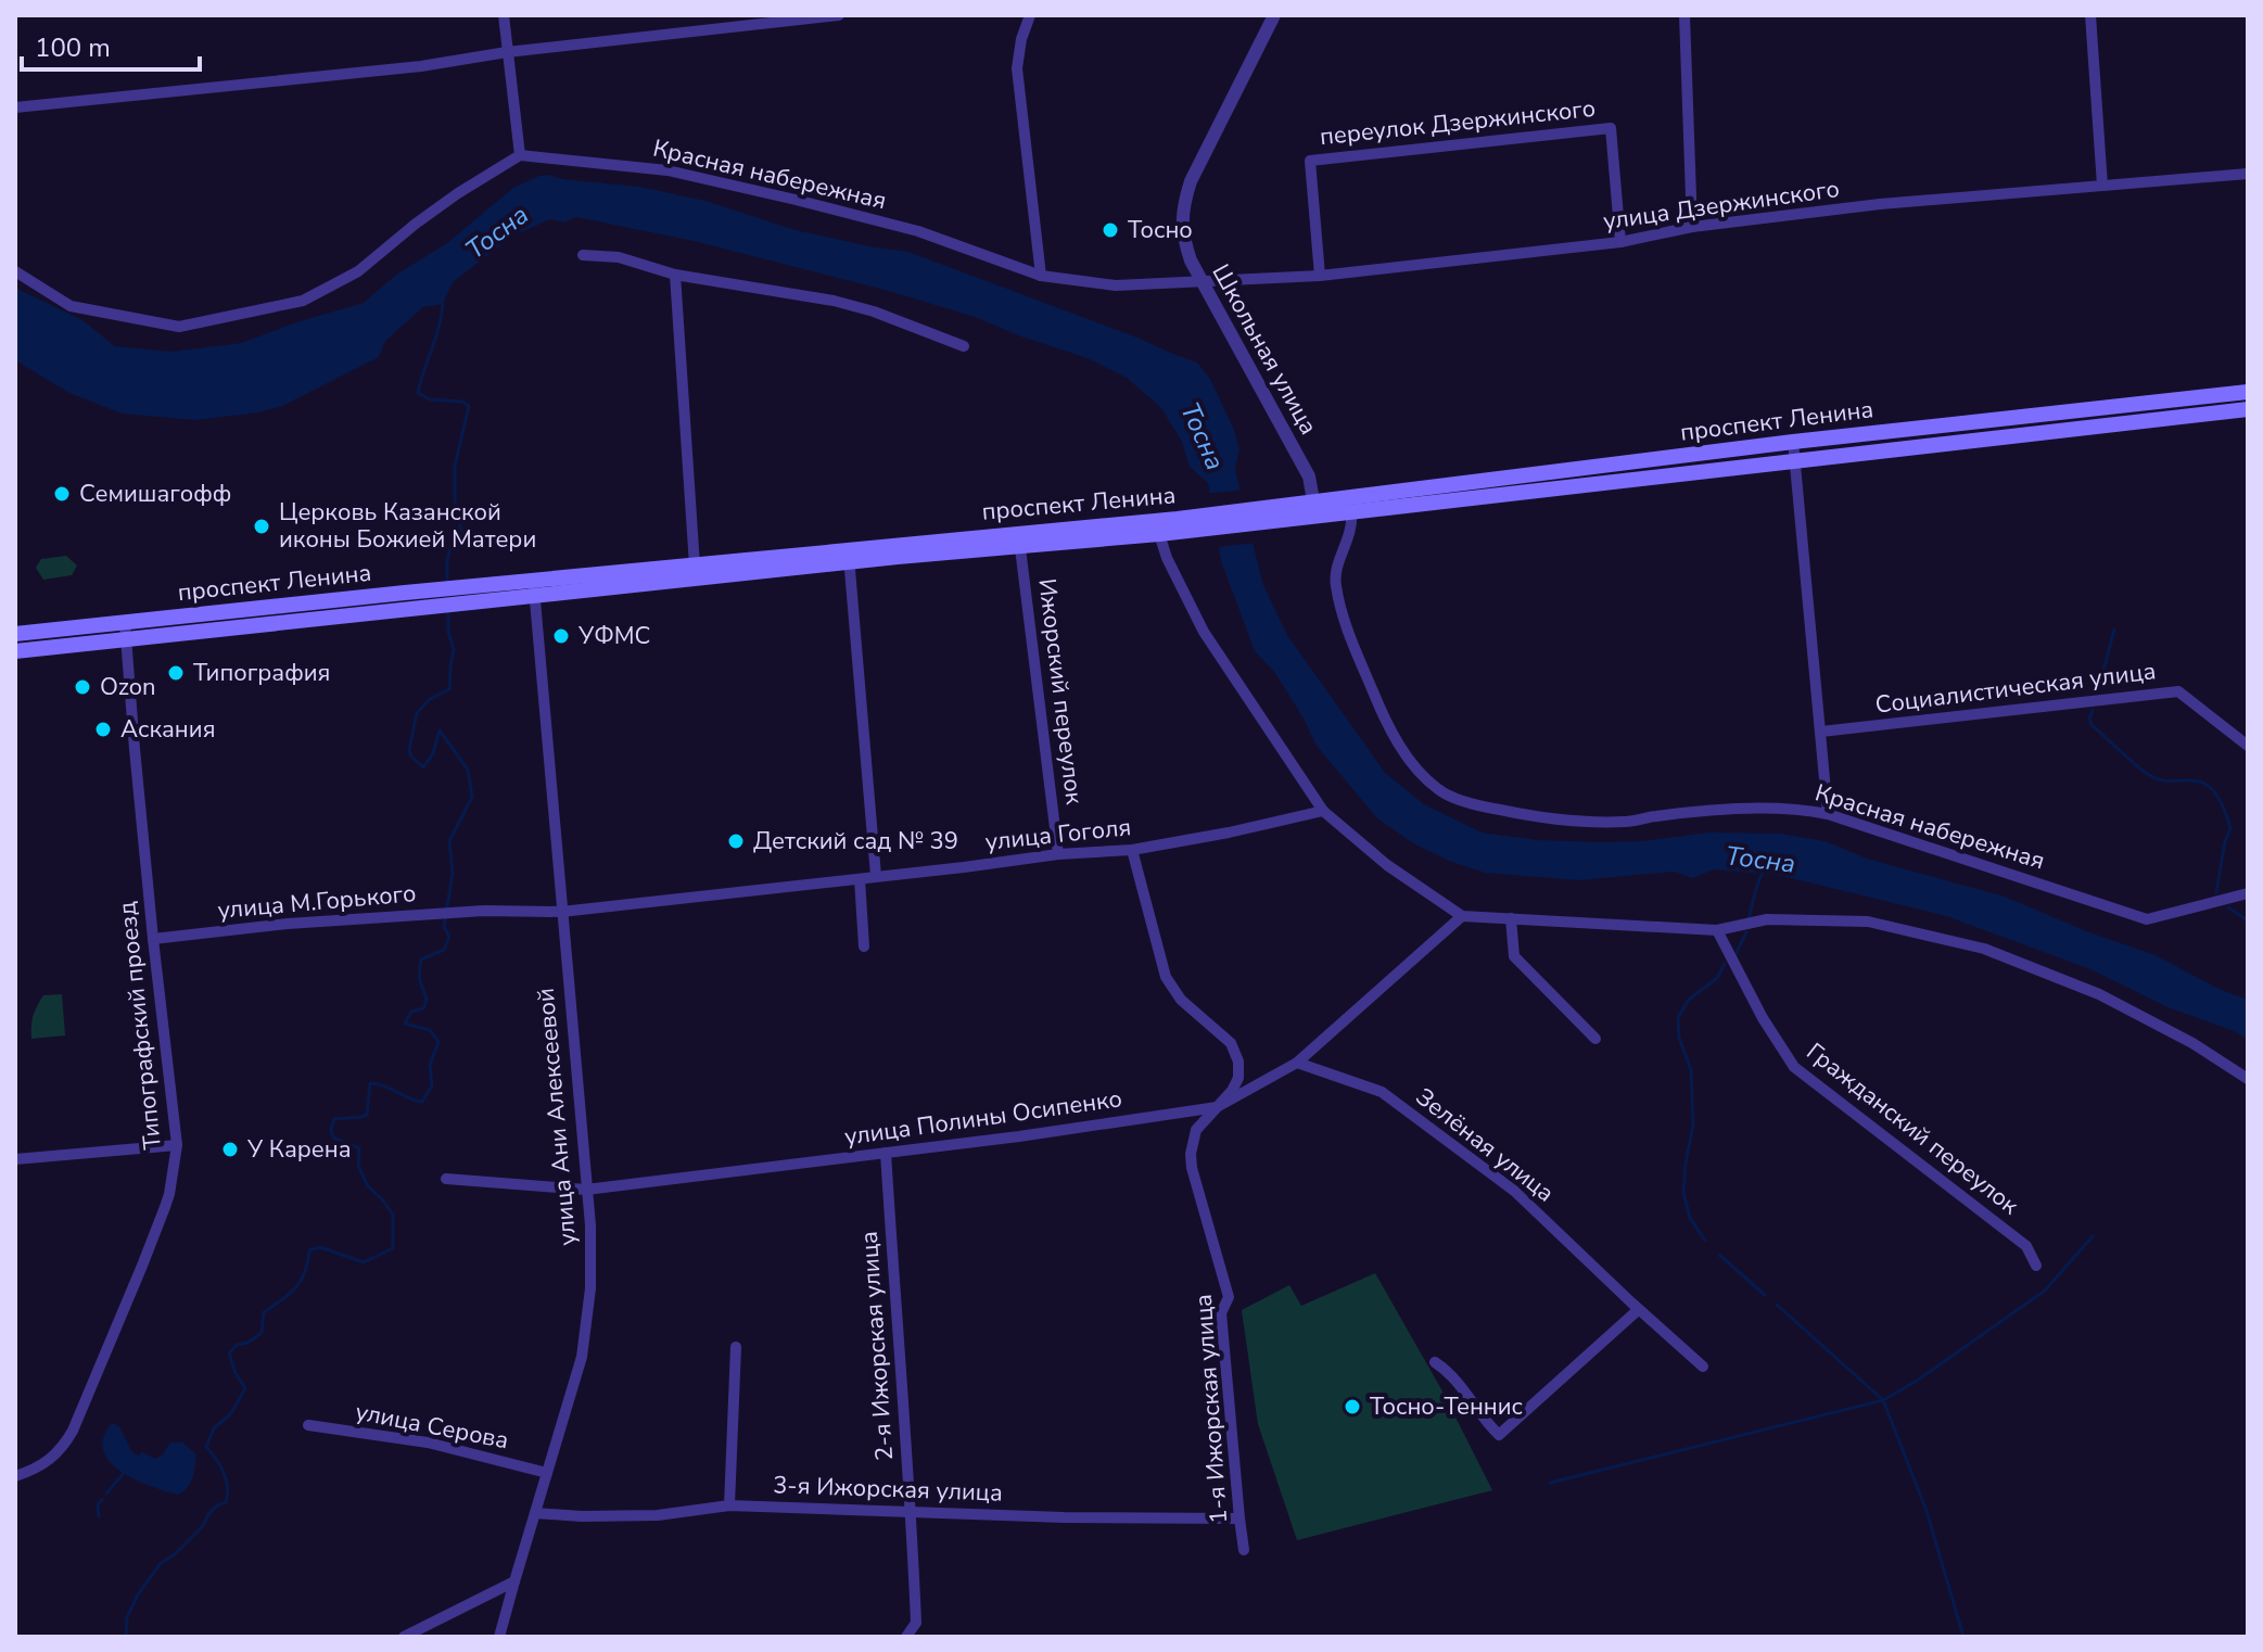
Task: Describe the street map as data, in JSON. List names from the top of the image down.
{
  "streets": {
    "main road": ["проспект Ленина"],
    "street": [
      "переулок Дзержинского",
      "Красная набережная",
      "улица Дзержинского",
      "Школьная улица",
      "Социалистическая улица",
      "Ижорский переулок",
      "улица Гоголя",
      "улица М.Горького",
      "Типографский проезд",
      "улица Ани Алексеевой",
      "улица Полины Осипенко",
      "Гражданский переулок",
      "Зелёная улица",
      "2-я Ижорская улица",
      "1-я Ижорская улица",
      "улица Серова",
      "3-я Ижорская улица"
    ]
  },
  "crossings": [
    ["переулок Дзержинского", "улица Дзержинского"],
    ["Красная набережная", "улица Дзержинского"],
    ["Красная набережная", "Школьная улица"],
    ["Красная набережная", "проспект Ленина"],
    ["улица Дзержинского", "Школьная улица"],
    ["Школьная улица", "проспект Ленина"],
    ["проспект Ленина", "Ижорский переулок"],
    ["проспект Ленина", "Типографский проезд"],
    ["проспект Ленина", "улица Ани Алексеевой"],
    ["Ижорский переулок", "улица Гоголя"],
    ["улица Гоголя", "улица М.Горького"],
    ["улица Гоголя", "улица Ани Алексеевой"],
    ["улица Гоголя", "1-я Ижорская улица"],
    ["улица М.Горького", "Типографский проезд"],
    ["улица Ани Алексеевой", "улица Полины Осипенко"],
    ["улица Ани Алексеевой", "улица Серова"],
    ["улица Ани Алексеевой", "3-я Ижорская улица"],
    ["улица Полины Осипенко", "Зелёная улица"],
    ["улица Полины Осипенко", "2-я Ижорская улица"],
    ["улица Полины Осипенко", "1-я Ижорская улица"],
    ["2-я Ижорская улица", "3-я Ижорская улица"],
    ["1-я Ижорская улица", "3-я Ижорская улица"]
  ],
  "water": ["Тосна"],
  "places": [
    "Тосно",
    "Семишагофф",
    "Церковь Казанской иконы Божией Матери",
    "УФМС",
    "Типография",
    "Ozon",
    "Аскания",
    "Детский сад № 39",
    "У Карена",
    "Тосно-Теннис"
  ],
  "scale_bar": "100 m"
}
